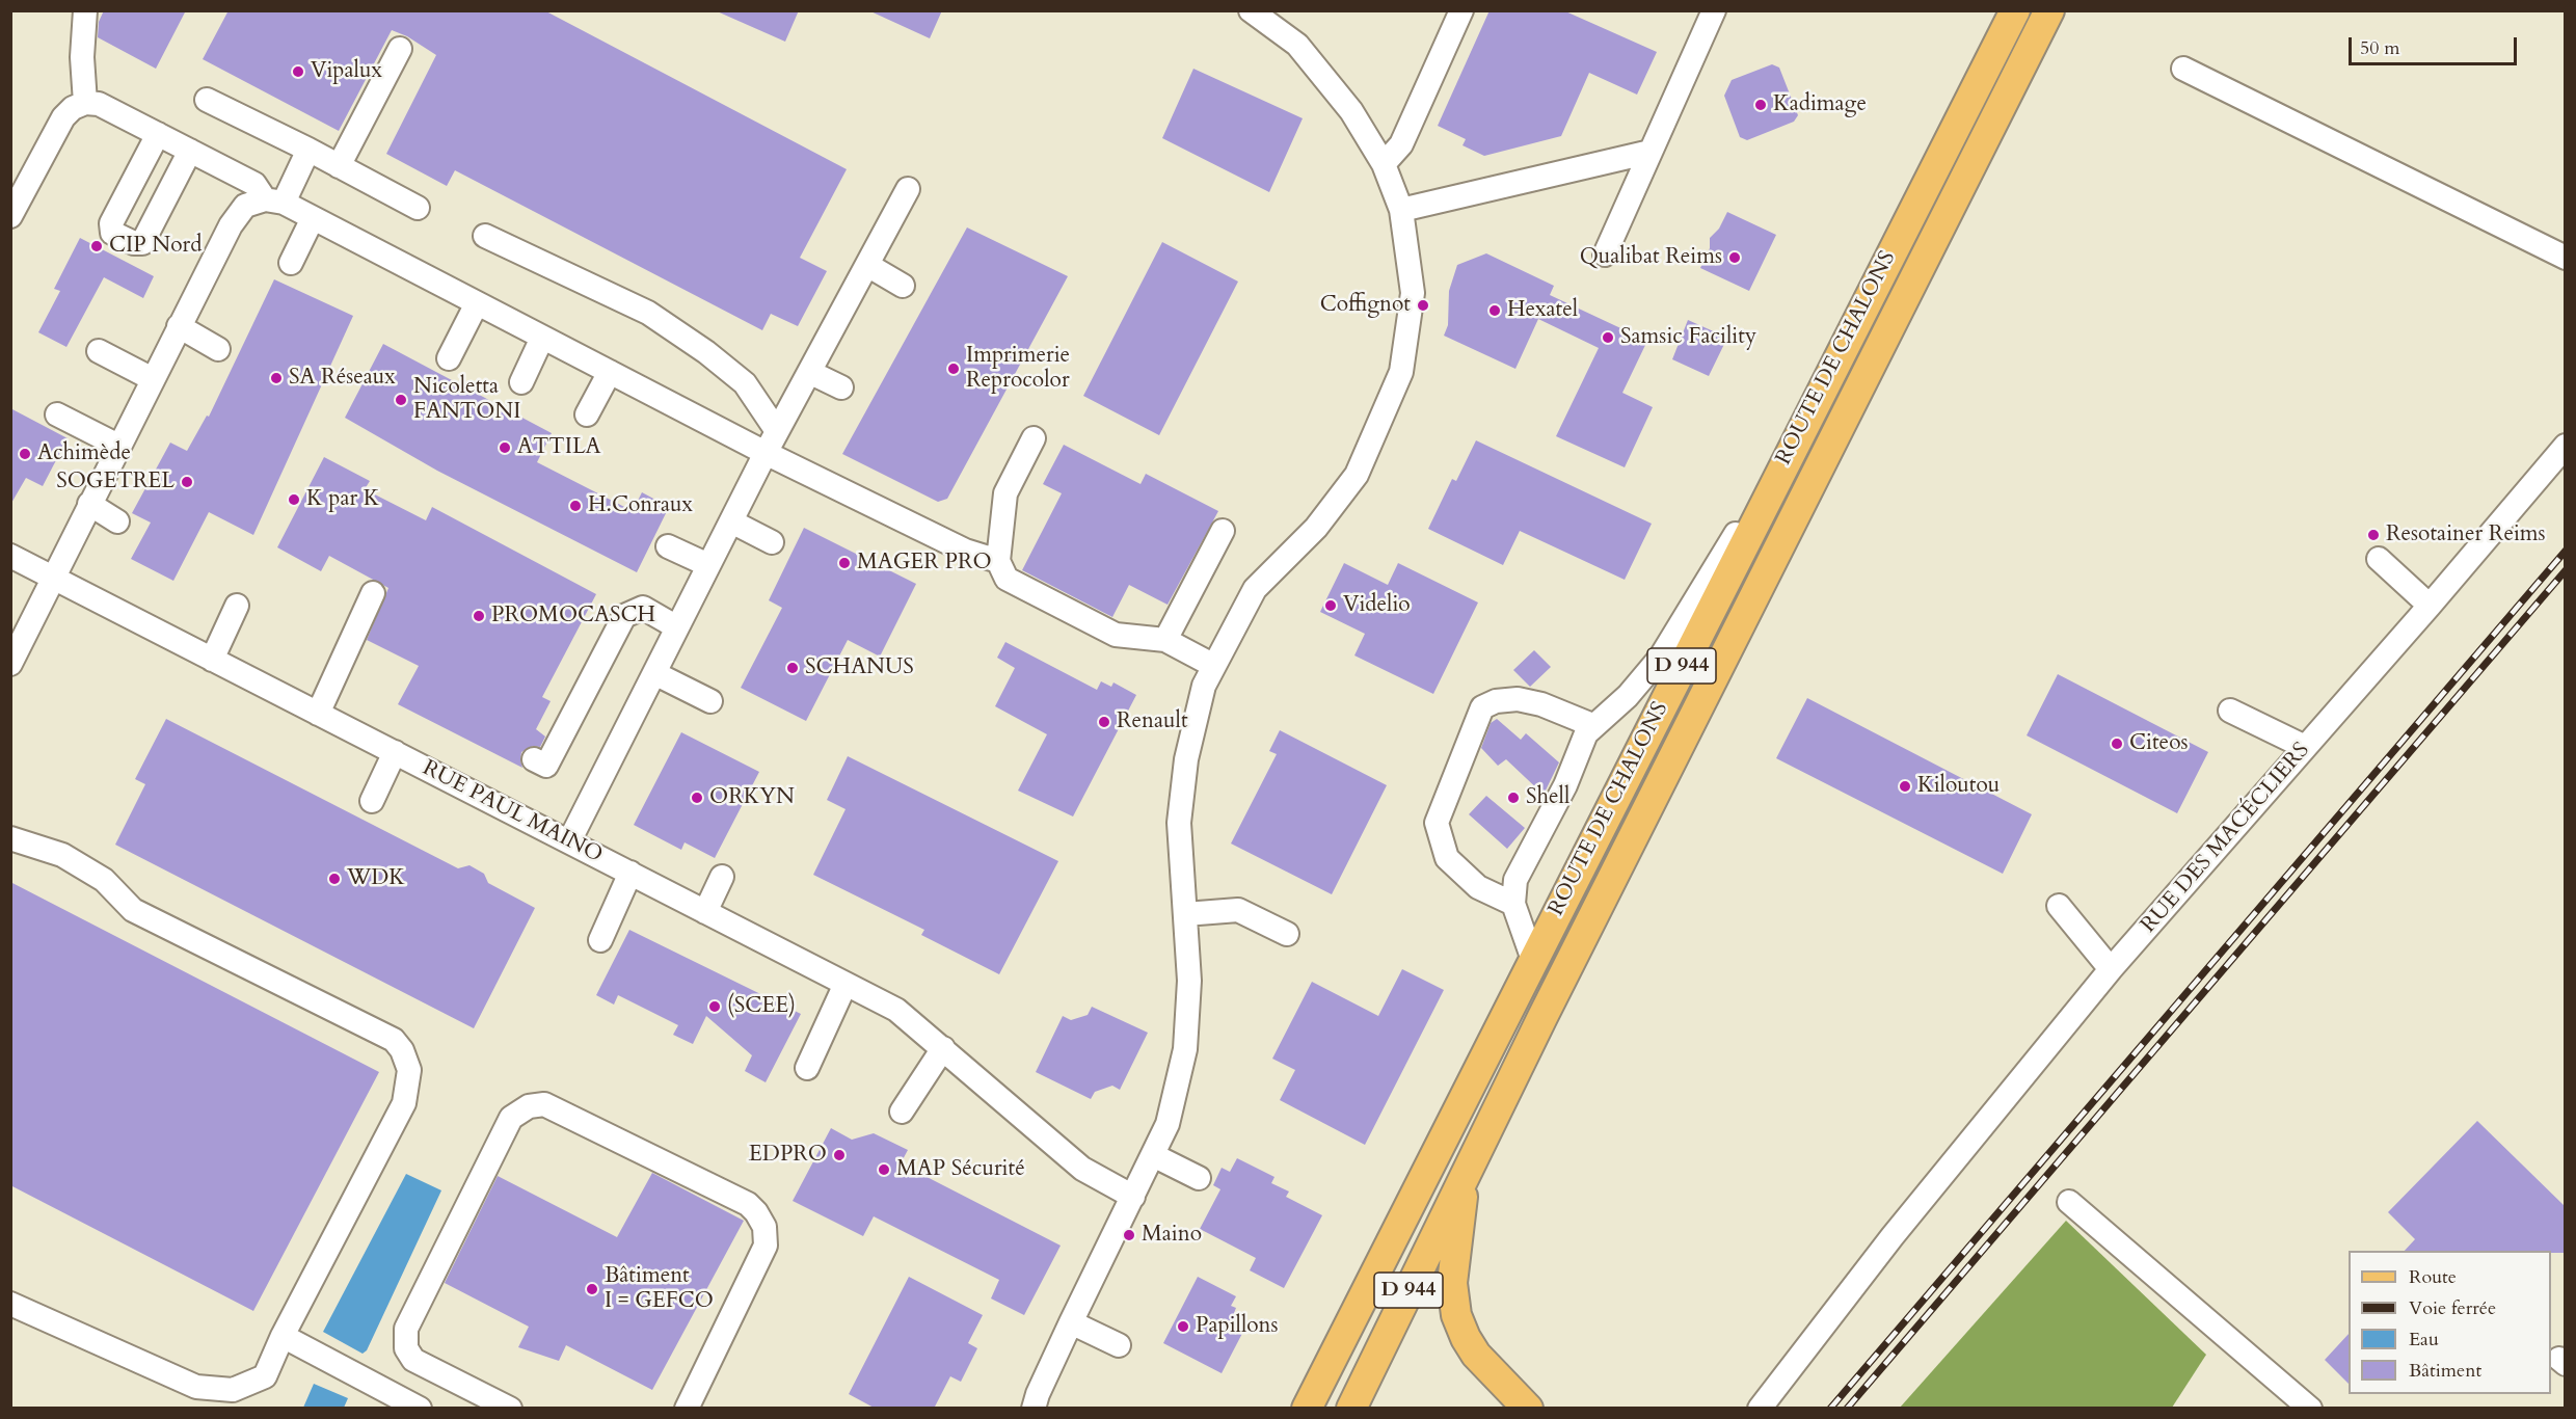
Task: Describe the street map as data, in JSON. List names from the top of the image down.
{
  "streets": {
    "main road": ["ROUTE DE CHALONS", "D 944"],
    "street": ["RUE PAUL MAINO", "RUE DES MACÉCLIERS"]
  },
  "places": [
    "Vipalux",
    "Kadimage",
    "CIP Nord",
    "Qualibat Reims",
    "Coffignot",
    "Hexatel",
    "Samsic Facility",
    "Imprimerie Reprocolor",
    "SA Réseaux",
    "Nicoletta FANTONI",
    "ATTILA",
    "Achimède",
    "SOGETREL",
    "K par K",
    "H.Conraux",
    "Resotainer Reims",
    "MAGER PRO",
    "Videlio",
    "PROMOCASCH",
    "SCHANUS",
    "Renault",
    "Citeos",
    "Kiloutou",
    "ORKYN",
    "Shell",
    "WDK",
    "(SCEE)",
    "EDPRO",
    "MAP Sécurité",
    "Maino",
    "Bâtiment I = GEFCO",
    "Papillons"
  ],
  "legend": [
    "Route",
    "Voie ferrée",
    "Eau",
    "Bâtiment"
  ],
  "scale_bar": "50 m"
}
